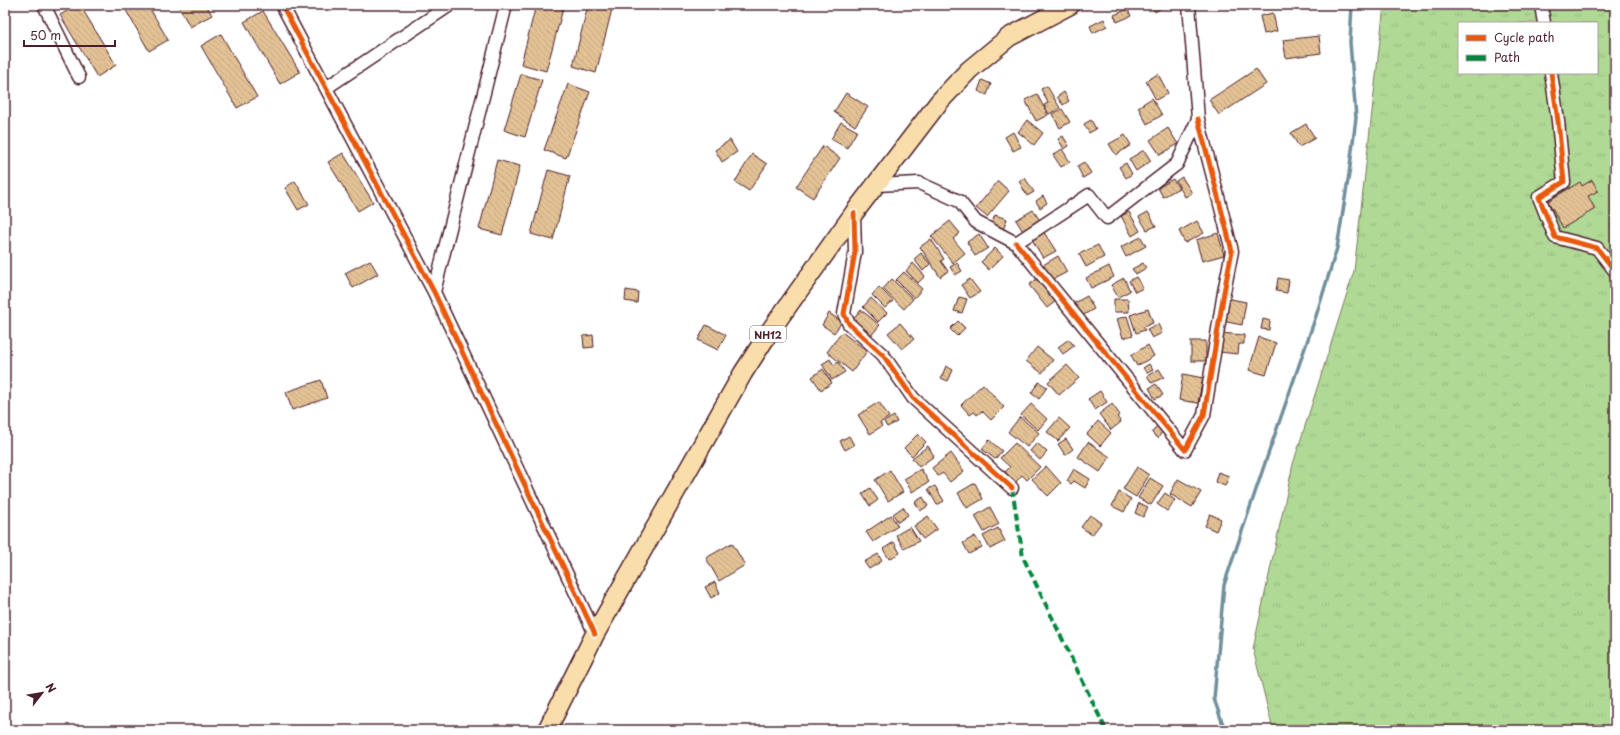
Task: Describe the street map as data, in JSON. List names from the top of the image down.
{
  "streets": {
    "highway": ["NH12"]
  },
  "legend": ["Cycle path", "Path"],
  "scale_bar": "50 m",
  "north": "top right"
}
